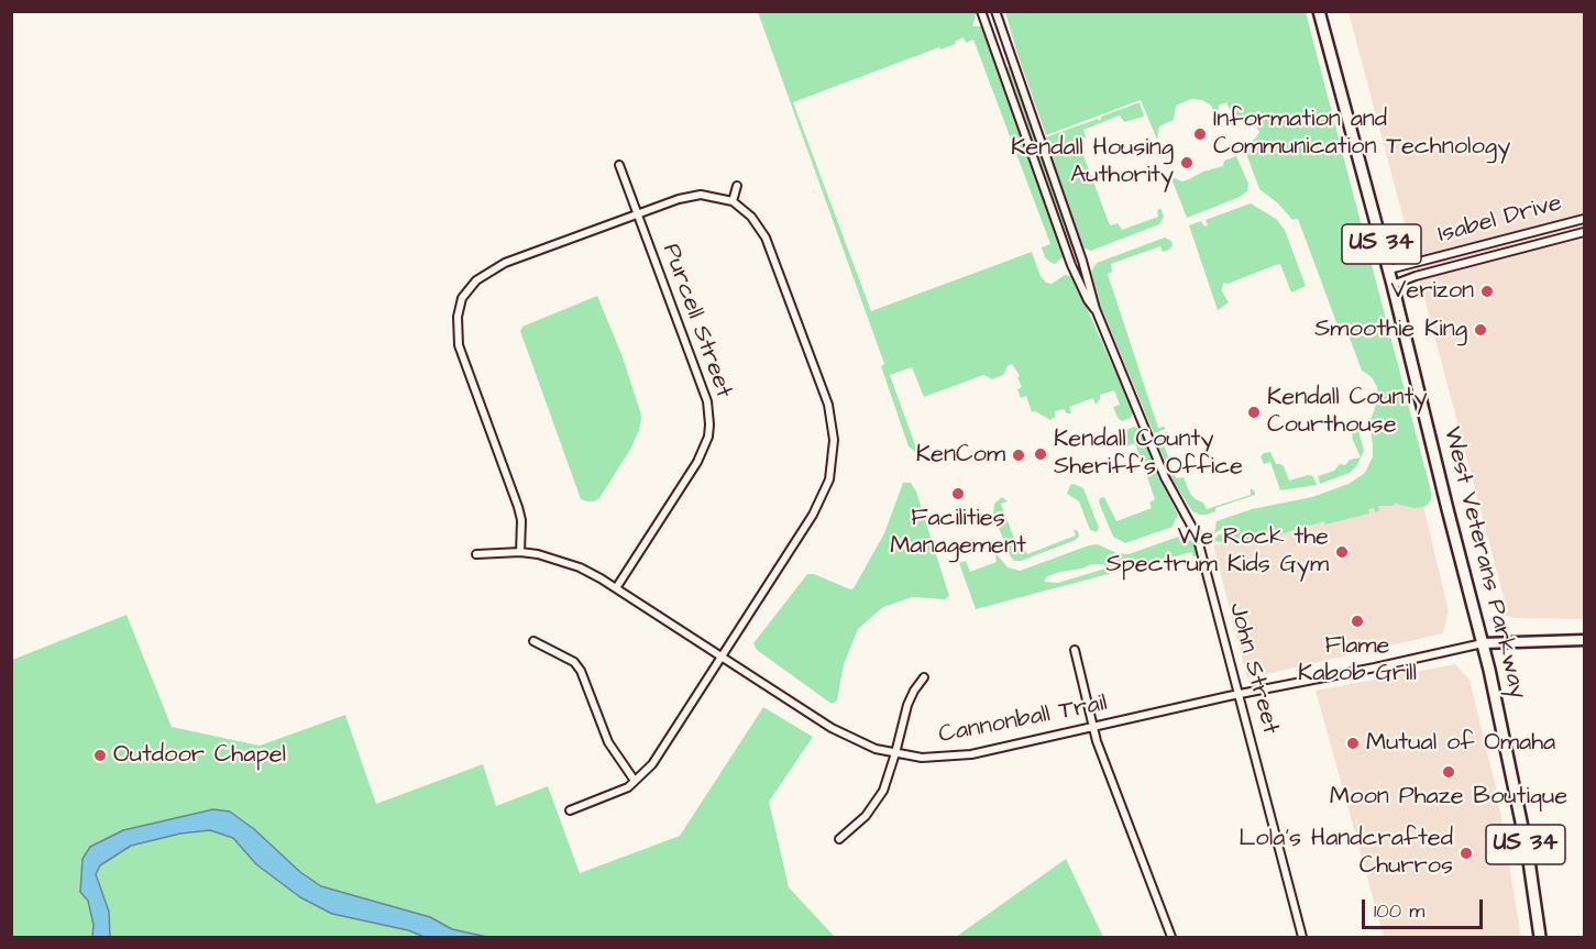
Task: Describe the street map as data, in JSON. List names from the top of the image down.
{
  "streets": {
    "main road": ["US 34", "West Veterans Parkway", "Cannonball Trail"],
    "street": ["Isabel Drive", "Purcell Street", "John Street"]
  },
  "crossings": [
    ["Isabel Drive", "West Veterans Parkway"],
    ["Purcell Street", "Cannonball Trail"],
    ["West Veterans Parkway", "Cannonball Trail"],
    ["John Street", "Cannonball Trail"]
  ],
  "places": [
    "Information and Communication Technology",
    "Kendall Housing Authority",
    "Verizon",
    "Smoothie King",
    "Kendall County Courthouse",
    "Kendall County Sheriff's Office",
    "KenCom",
    "Facilities Management",
    "We Rock the Spectrum Kids Gym",
    "Flame Kabob Grill",
    "Mutual of Omaha",
    "Outdoor Chapel",
    "Moon Phaze Boutique",
    "Lola's Handcrafted Churros"
  ],
  "scale_bar": "100 m"
}
